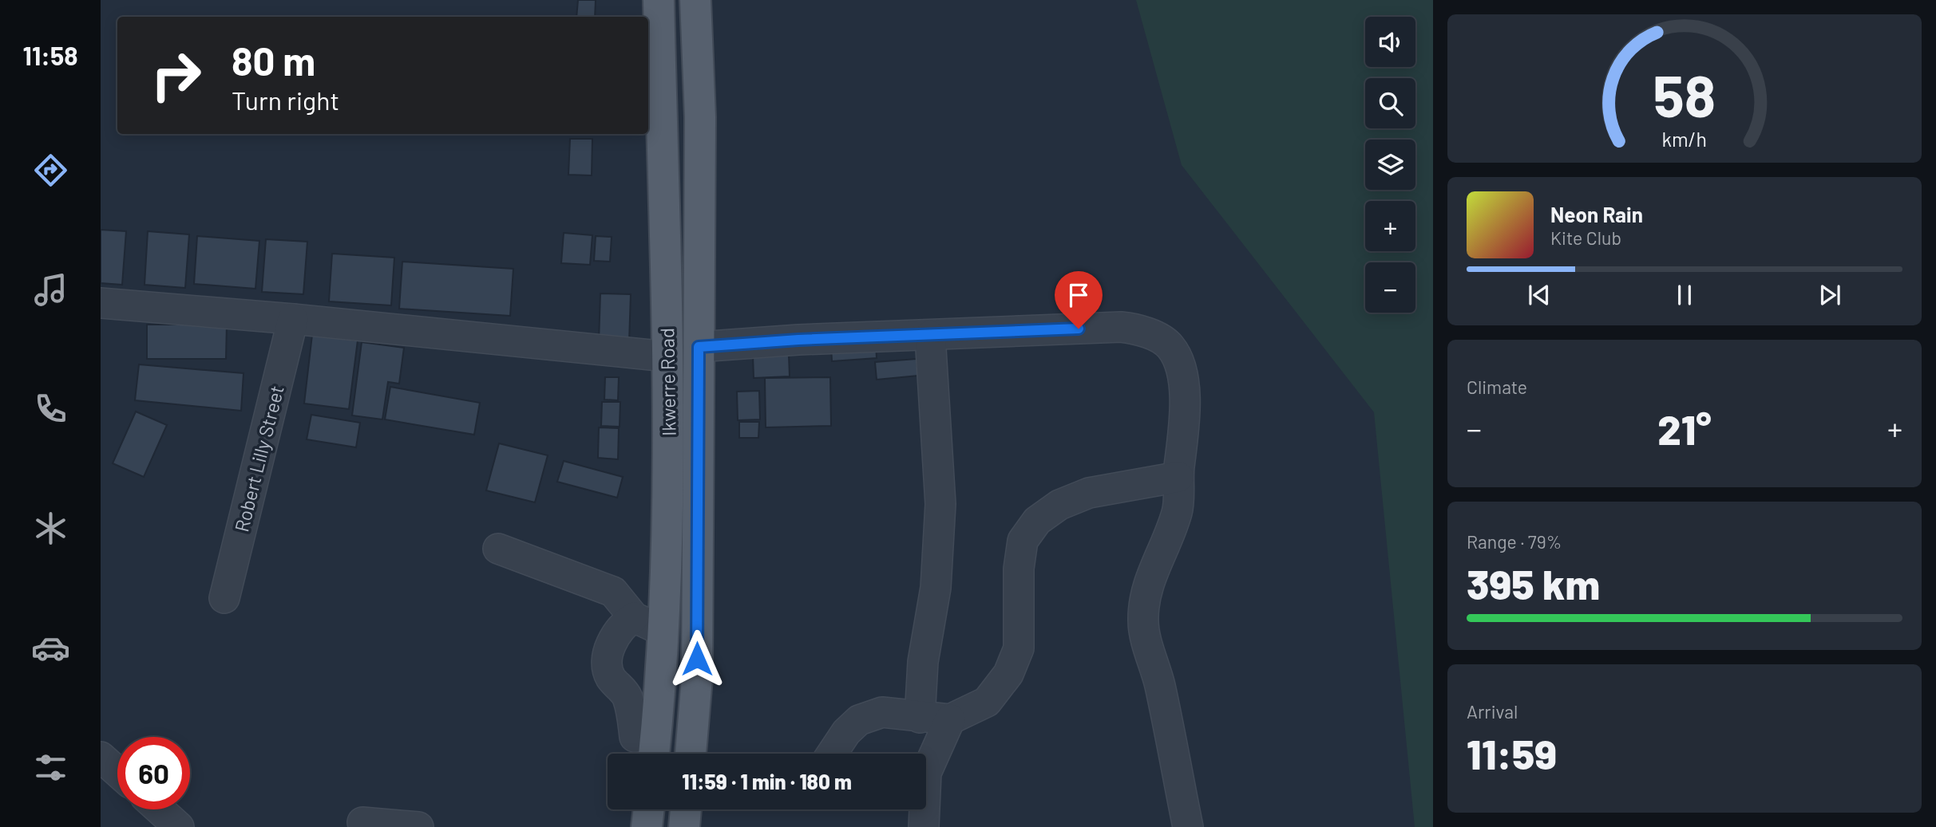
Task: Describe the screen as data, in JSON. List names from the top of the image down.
{
  "streets": {
    "main road": ["Ikwerre Road"],
    "street": ["Robert Lilly Street"]
  },
  "page": {
    "tabs": "11:58",
    "map_buttons": ["+", "−"],
    "turn": ["80 m", "Turn right"],
    "song": ["Neon Rain", "Kite Club"],
    "tile": [
      "Climate",
      ["Range · 79%", "395 km"],
      ["Arrival", "11:59"]
    ],
    "heat": ["−", "21°", "+"],
    "limit": "60",
    "trip": "11:59 · 1 min · 180 m",
    "gauge": ["58", "km/h"]
  }
}
